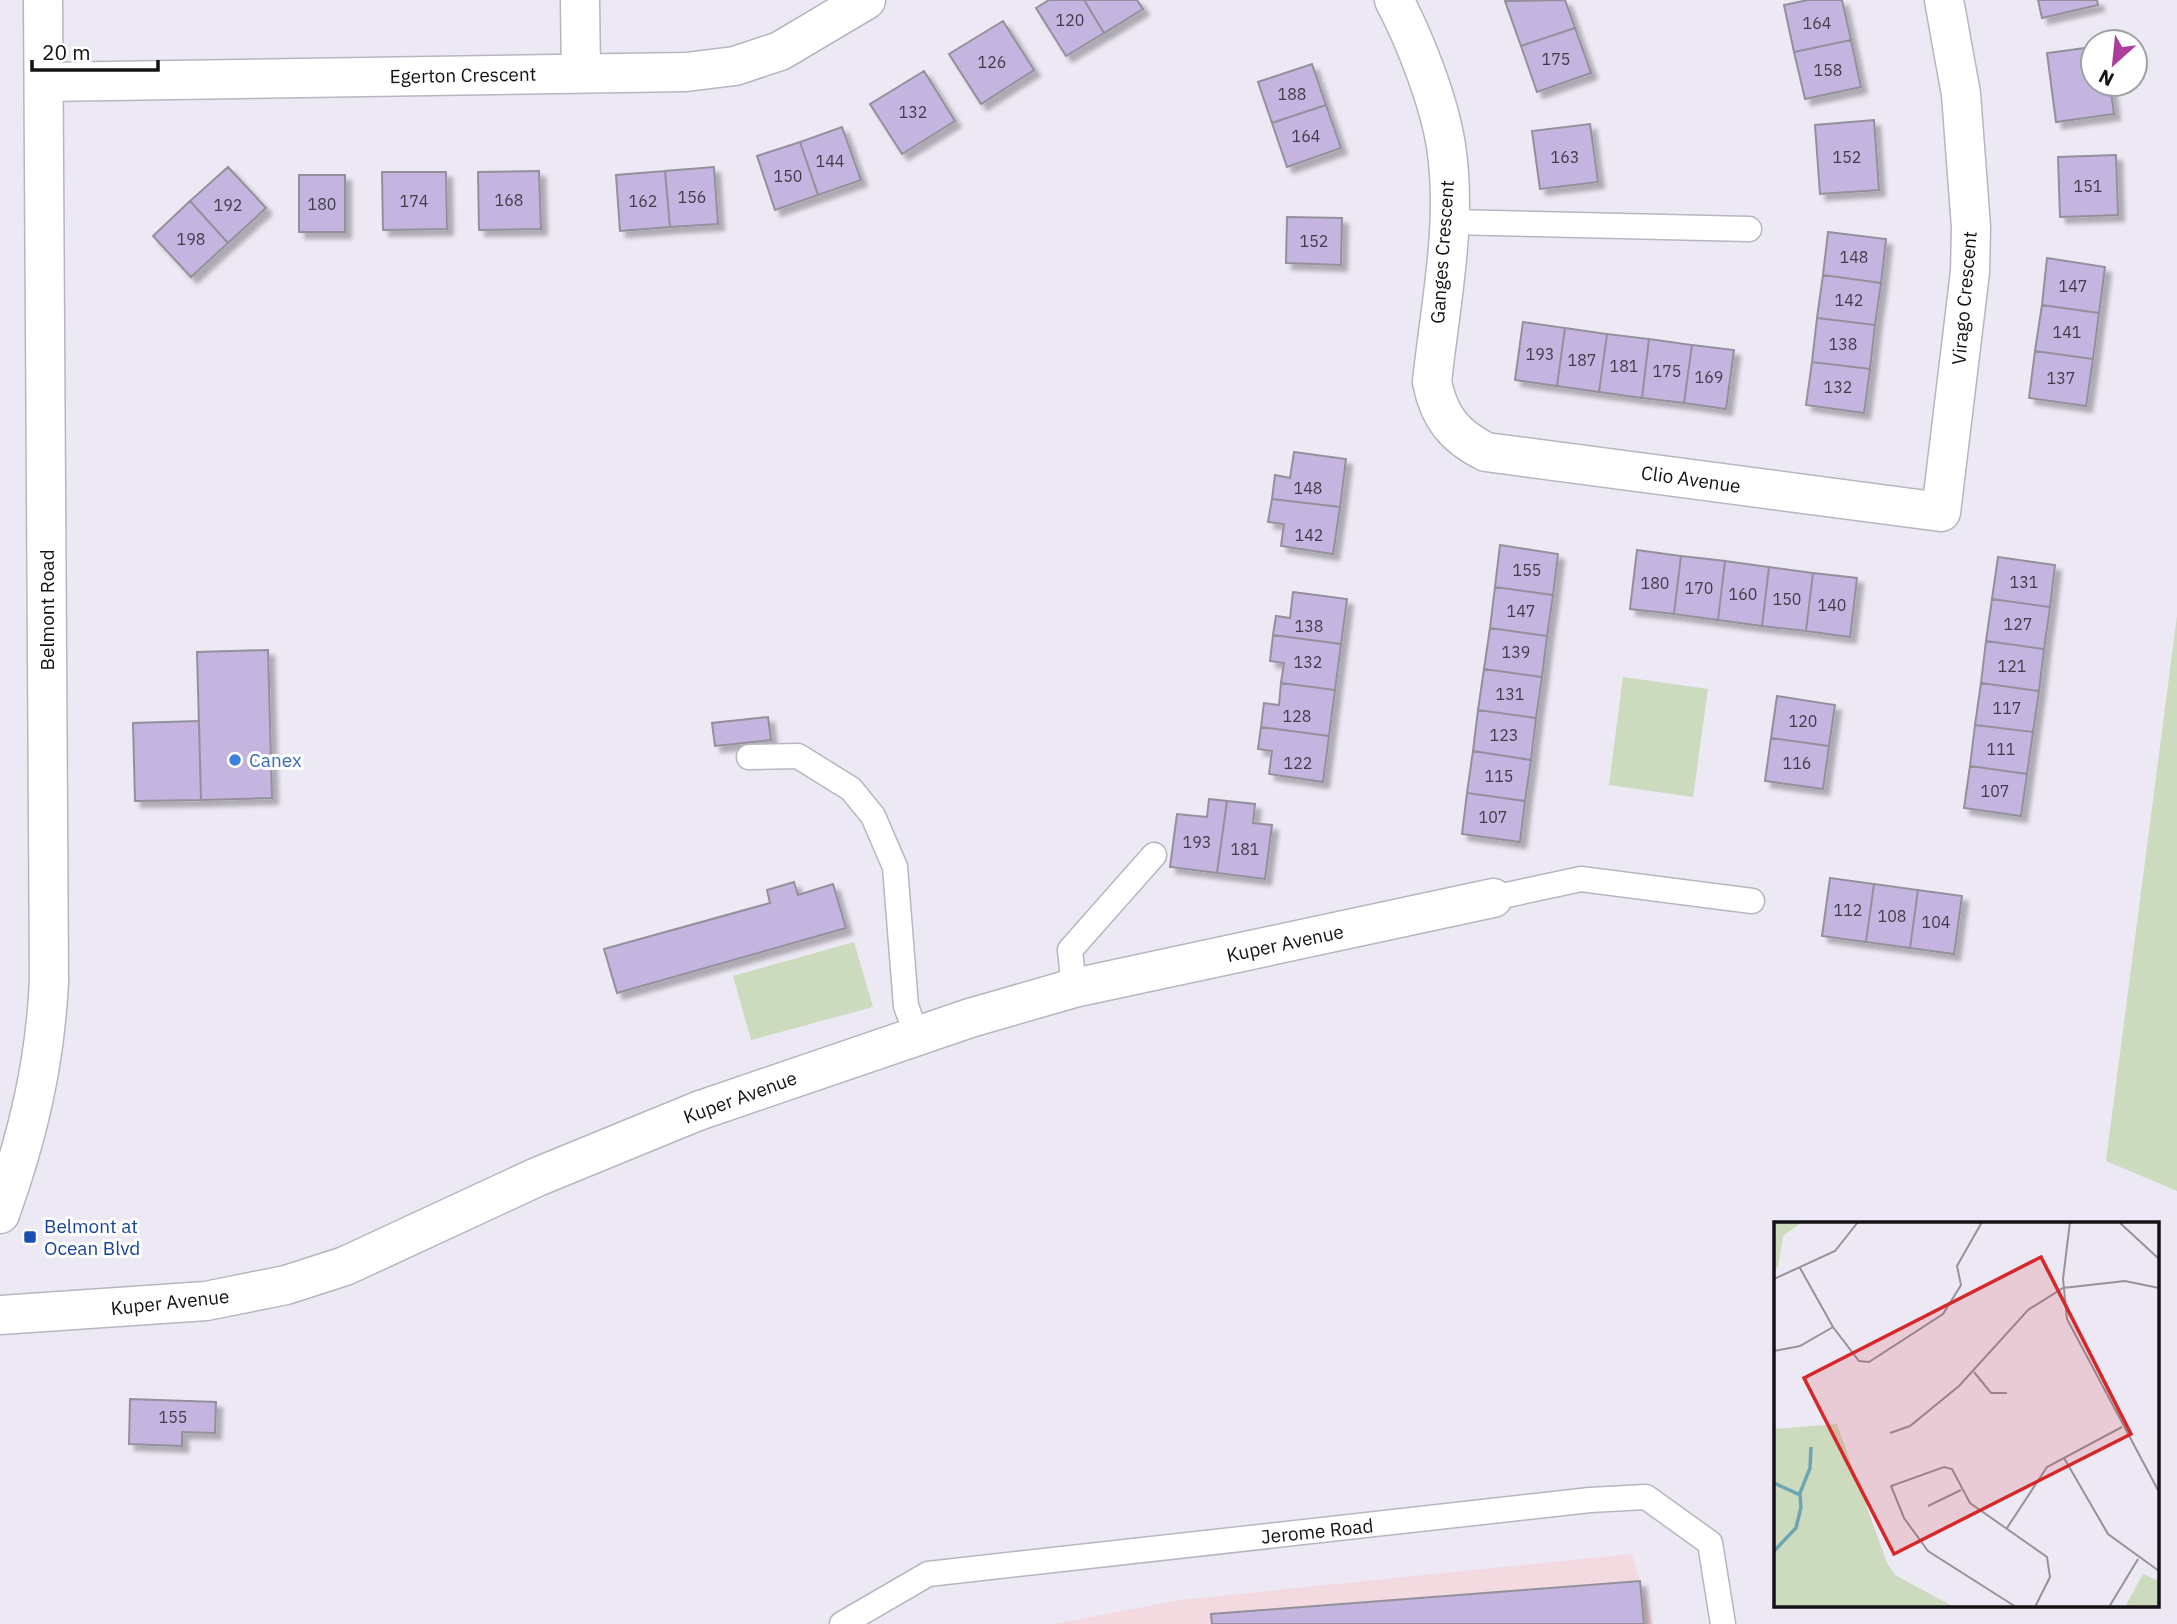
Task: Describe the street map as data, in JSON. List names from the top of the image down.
{
  "streets": {
    "street": [
      "Egerton Crescent",
      "Ganges Crescent",
      "Virago Crescent",
      "Clio Avenue",
      "Belmont Road",
      "Kuper Avenue"
    ],
    "lane": ["Jerome Road"]
  },
  "crossings": [
    ["Egerton Crescent", "Belmont Road"],
    ["Ganges Crescent", "Clio Avenue"],
    ["Virago Crescent", "Clio Avenue"]
  ],
  "places": {
    "other": ["Canex"],
    "transit": ["Belmont at Ocean Blvd"]
  },
  "house_numbers": [
    "120",
    "164",
    "175",
    "126",
    "158",
    "188",
    "132",
    "164",
    "163",
    "152",
    "144",
    "150",
    "151",
    "156",
    "168",
    "174",
    "162",
    "180",
    "192",
    "198",
    "152",
    "148",
    "147",
    "142",
    "141",
    "138",
    "193",
    "187",
    "181",
    "175",
    "169",
    "137",
    "132",
    "148",
    "142",
    "155",
    "131",
    "180",
    "170",
    "160",
    "150",
    "140",
    "147",
    "127",
    "138",
    "139",
    "132",
    "121",
    "131",
    "117",
    "128",
    "120",
    "123",
    "111",
    "122",
    "116",
    "115",
    "107",
    "107",
    "193",
    "181",
    "112",
    "108",
    "104",
    "155"
  ],
  "scale_bar": "20 m",
  "north": "bottom left"
}
